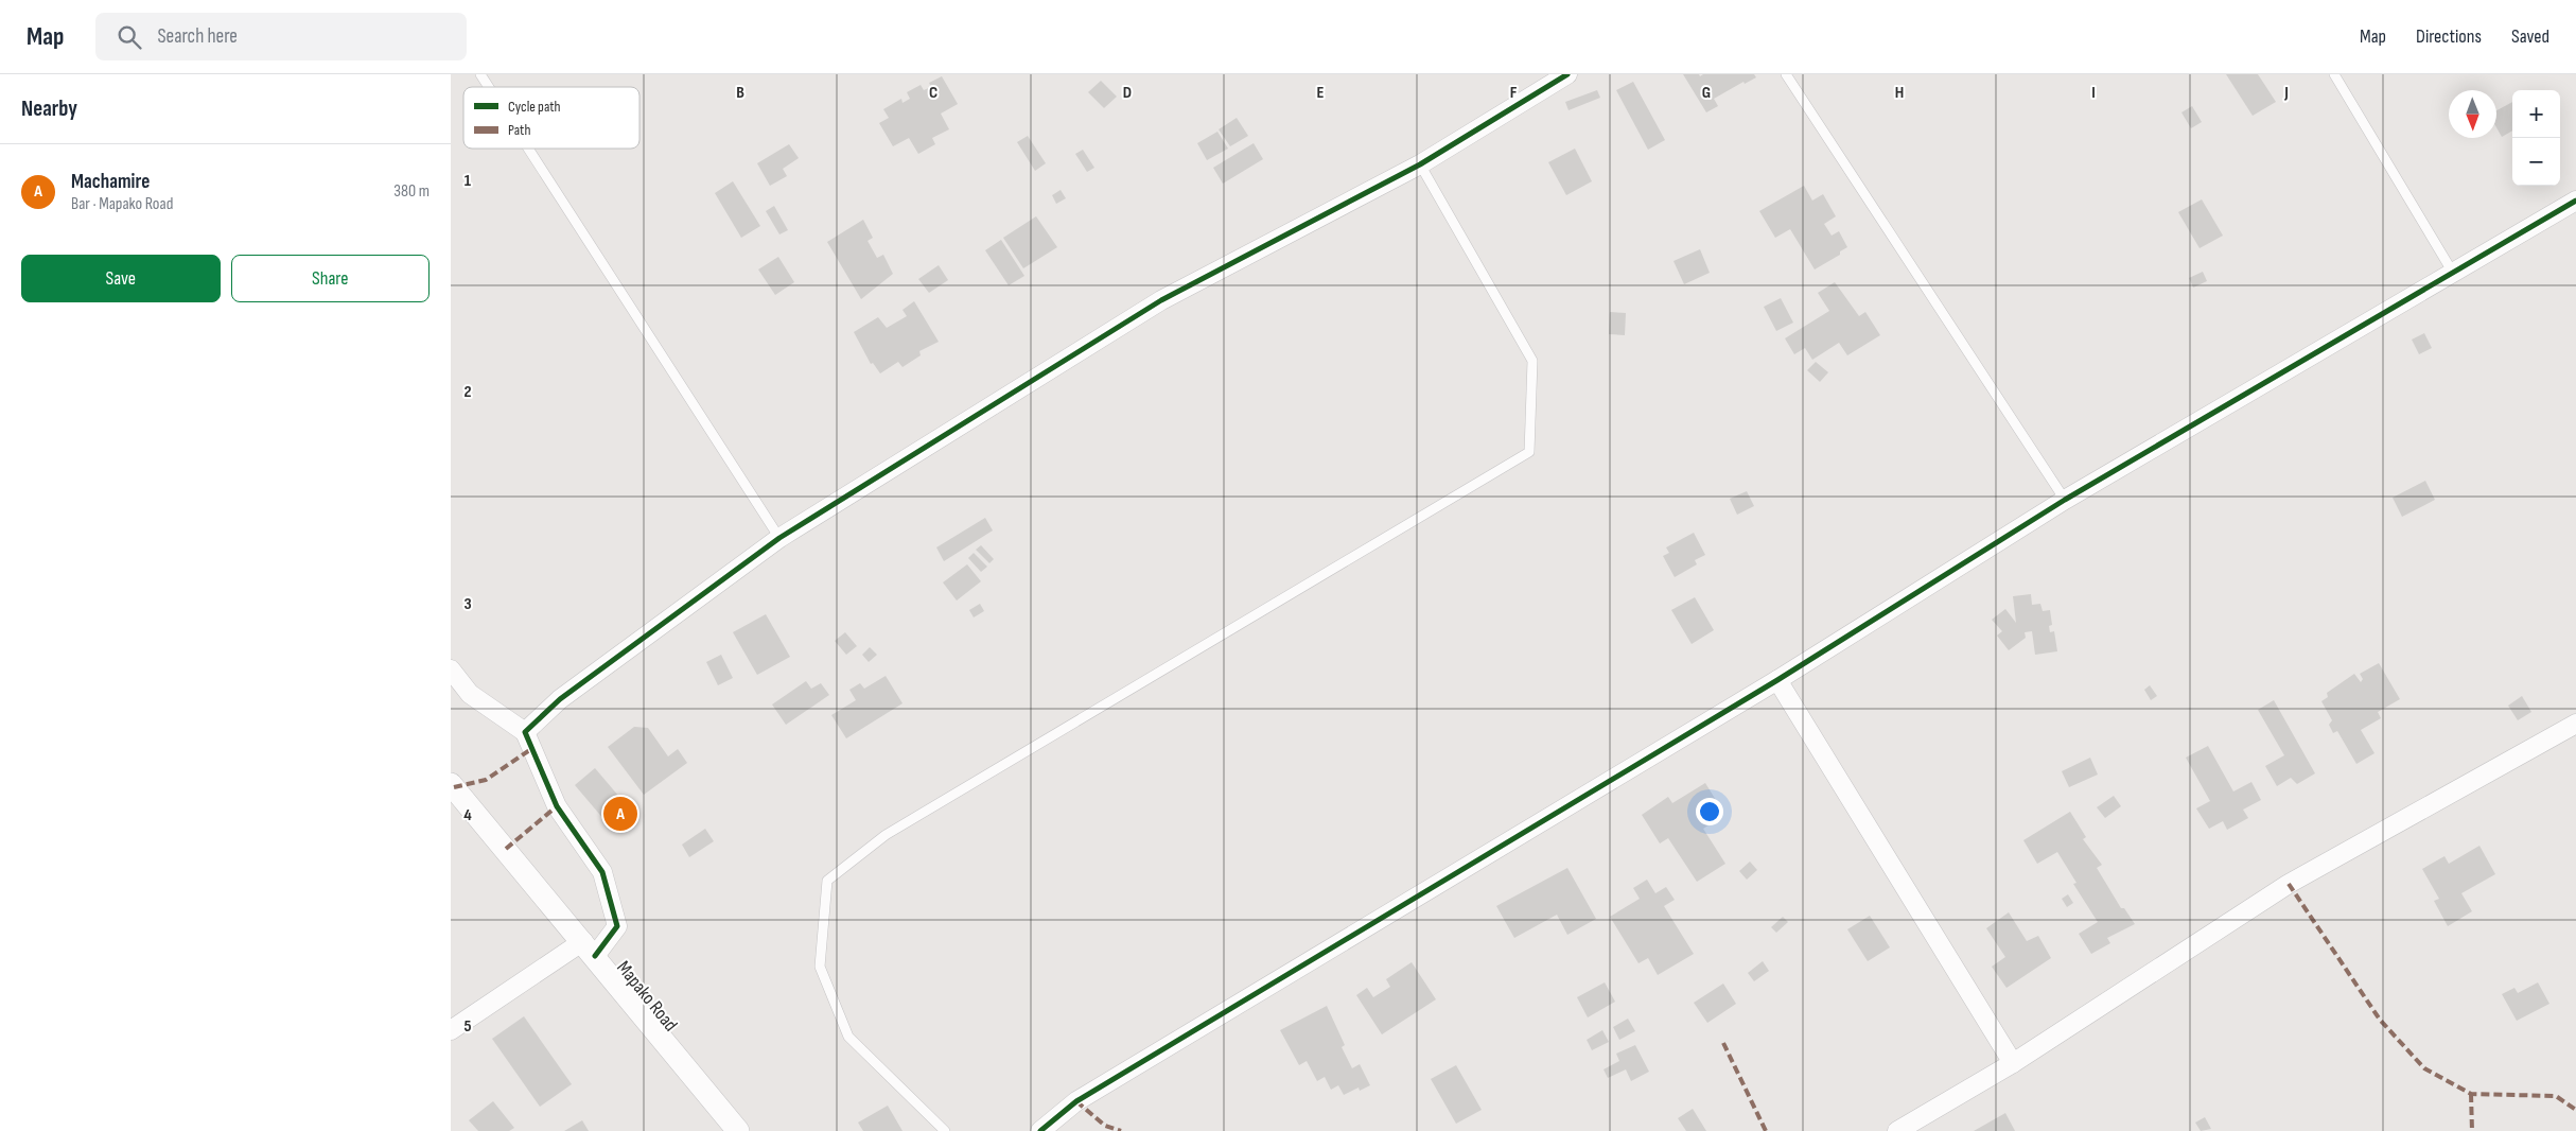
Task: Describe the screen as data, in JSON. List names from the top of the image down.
{
  "streets": {
    "street": ["Mapako Road"]
  },
  "legend": ["Cycle path", "Path"],
  "north": "bottom",
  "page": {
    "header": "Map",
    "search": "Search here",
    "nav": ["Map", "Directions", "Saved"],
    "heading": "Nearby",
    "map_buttons": ["+", "−"],
    "list": [
      {
        "mark": "A",
        "name": "Machamire",
        "note": "Bar · Mapako Road",
        "value": "380 m"
      }
    ],
    "buttons": ["Save", "Share"],
    "pins": "A"
  },
  "grid": {
    "columns": [
      "B",
      "C",
      "D",
      "E",
      "F",
      "G",
      "H",
      "I",
      "J"
    ],
    "rows": [
      "1",
      "2",
      "3",
      "4",
      "5"
    ]
  }
}
